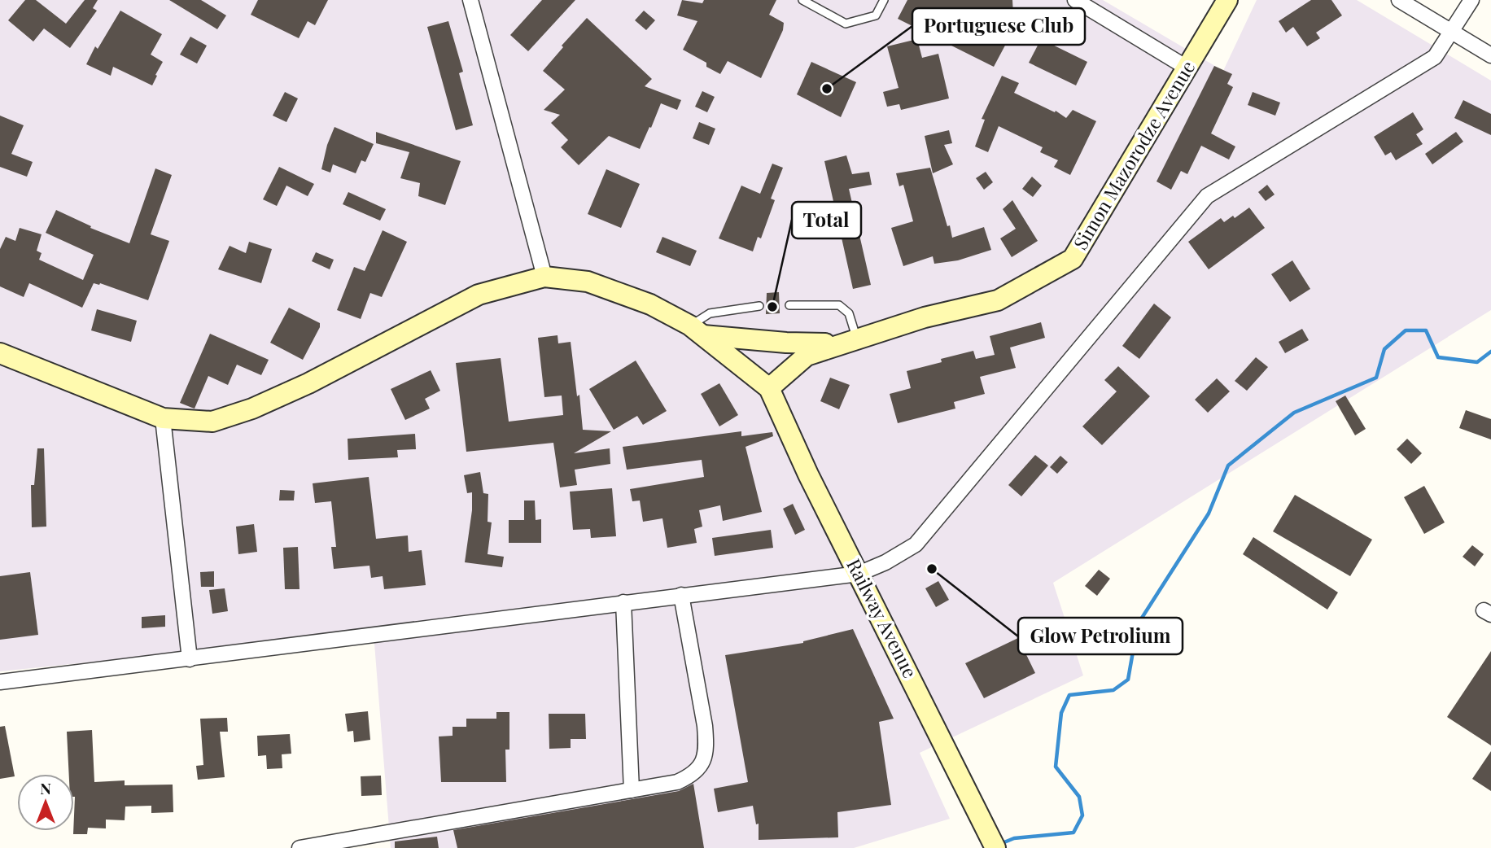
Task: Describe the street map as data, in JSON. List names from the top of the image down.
{
  "streets": {
    "main road": ["Simon Mazorodze Avenue", "Railway Avenue"]
  },
  "crossings": [
    ["Simon Mazorodze Avenue", "Railway Avenue"]
  ],
  "places": ["Portuguese Club", "Total", "Glow Petrolium"],
  "north": "top"
}
